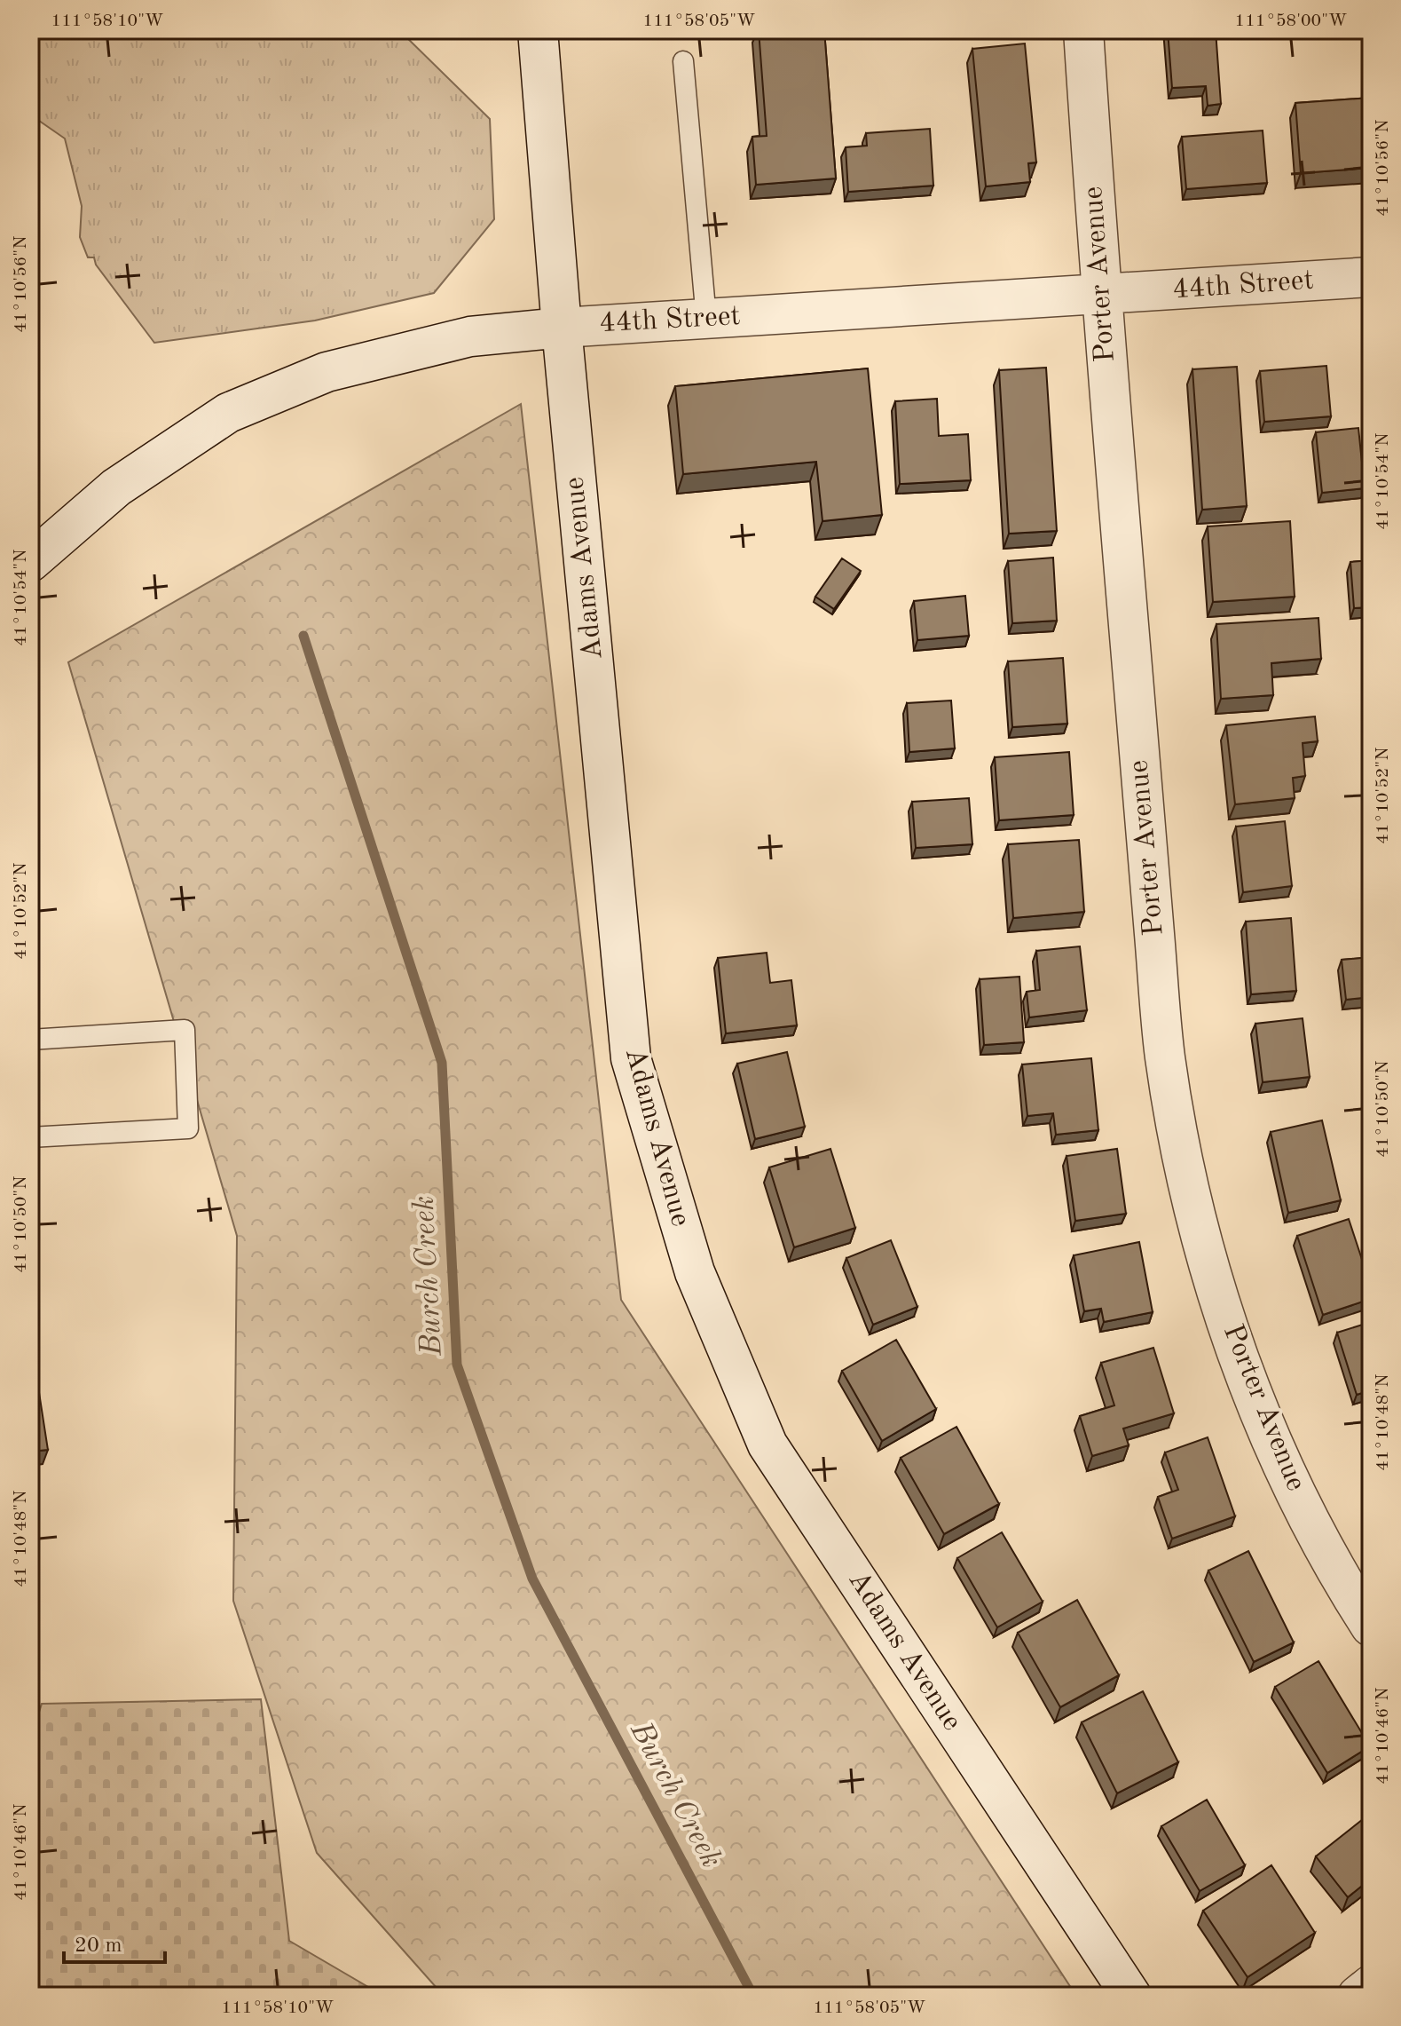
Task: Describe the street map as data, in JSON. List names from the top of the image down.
{
  "streets": {
    "street": ["Porter Avenue", "44th Street", "Adams Avenue"]
  },
  "crossings": [
    ["Porter Avenue", "44th Street"],
    ["44th Street", "Adams Avenue"]
  ],
  "water": ["Burch Creek"],
  "scale_bar": "20 m",
  "coordinates": [
    "111°58'10\"W",
    "111°58'05\"W",
    "111°58'00\"W",
    "41°10'56\"N",
    "41°10'54\"N",
    "41°10'52\"N",
    "41°10'50\"N",
    "41°10'48\"N",
    "41°10'46\"N"
  ]
}
